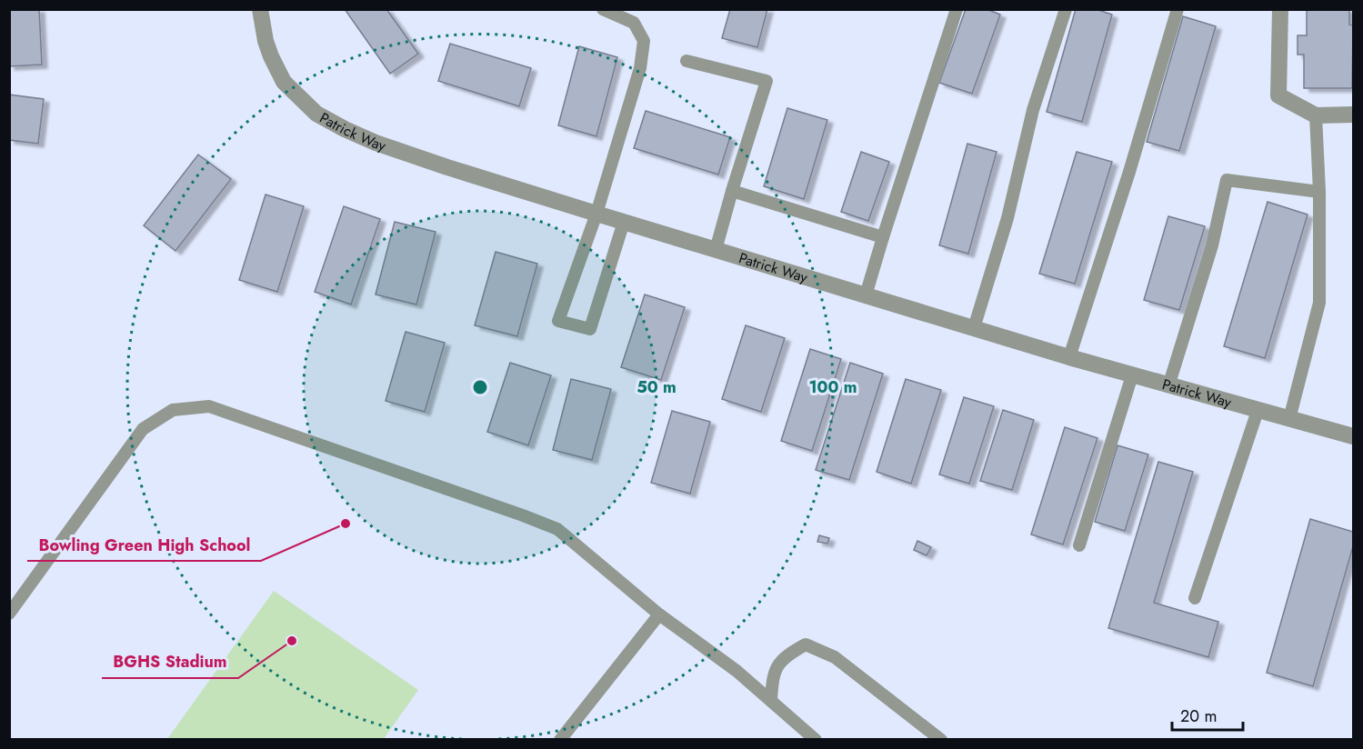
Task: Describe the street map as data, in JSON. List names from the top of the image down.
{
  "streets": {
    "street": ["Patrick Way"]
  },
  "places": ["Bowling Green High School", "BGHS Stadium"],
  "scale_bar": "20 m",
  "rings": ["50 m", "100 m"]
}
